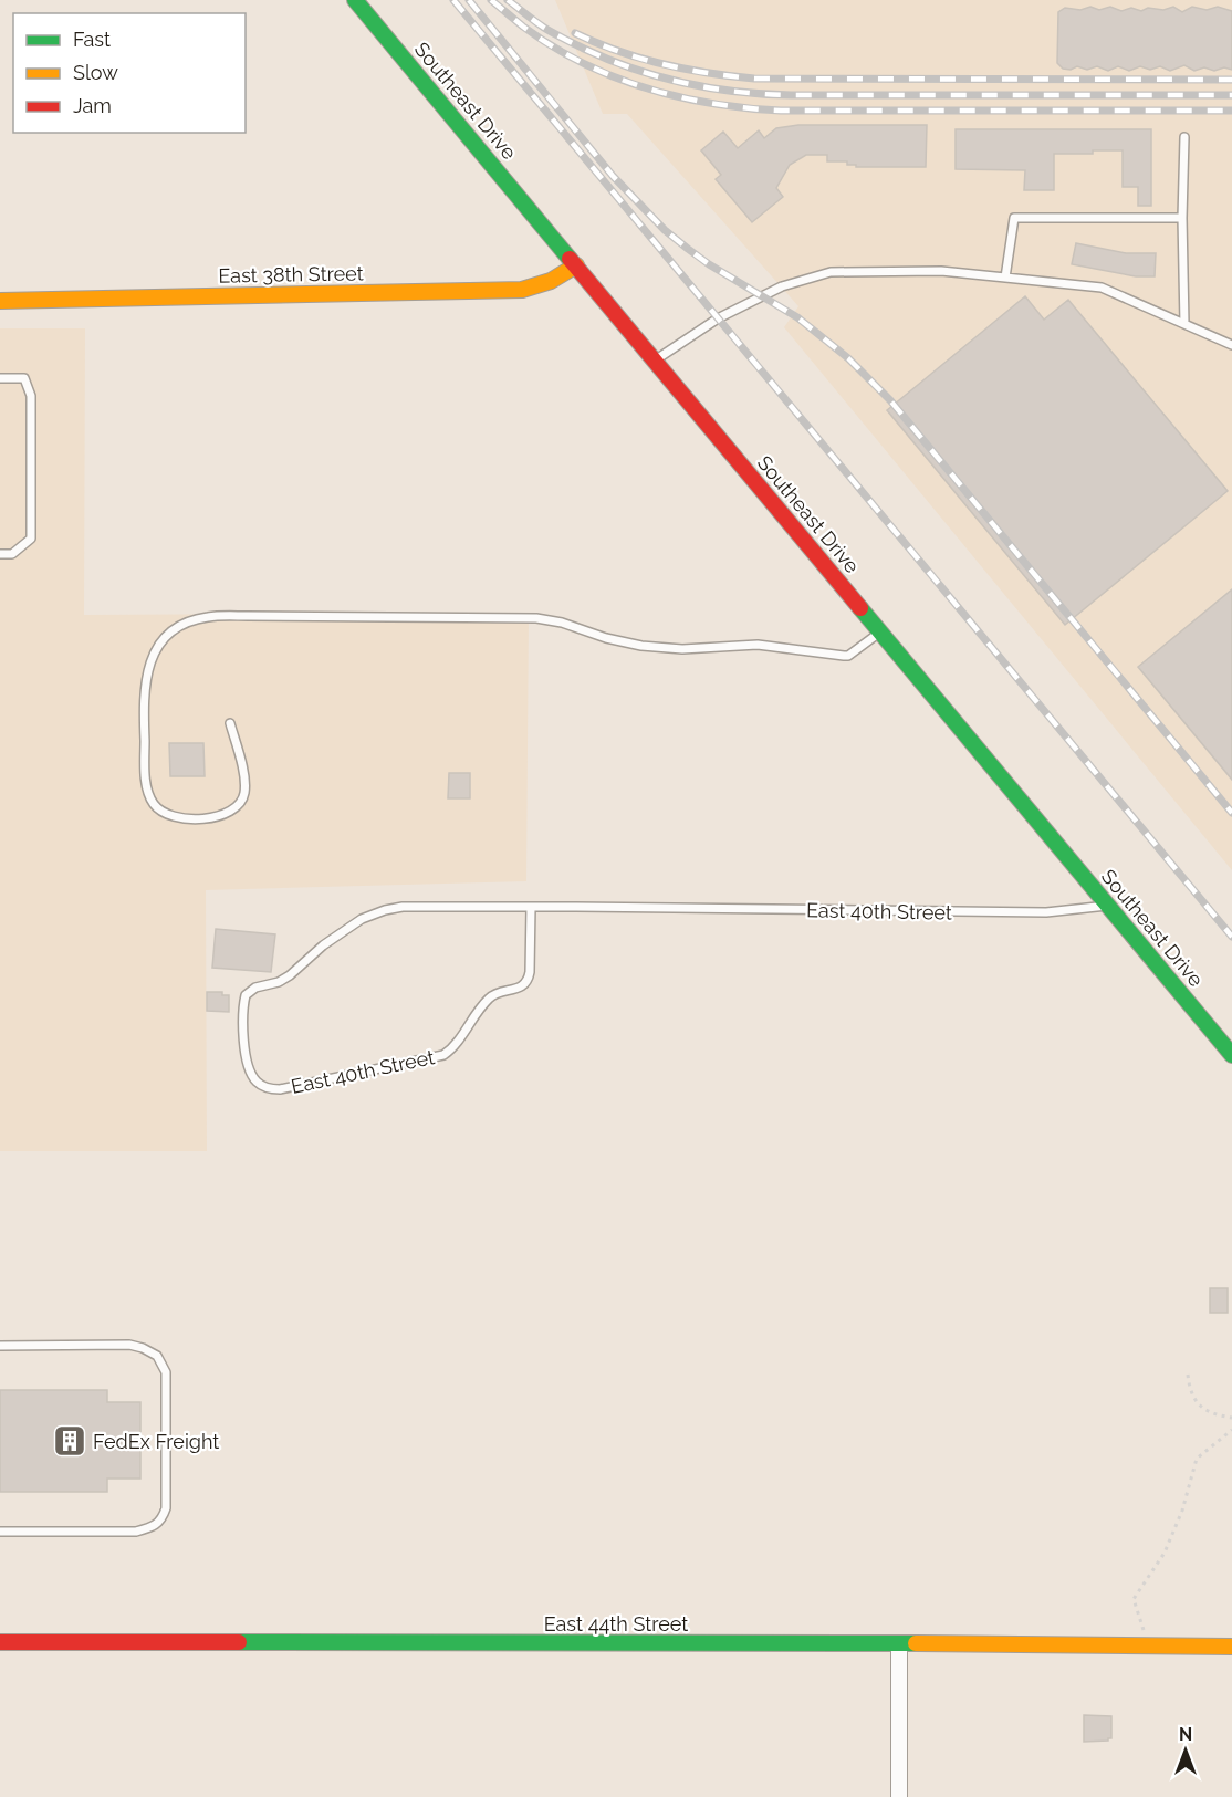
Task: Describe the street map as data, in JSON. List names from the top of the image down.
{
  "streets": {
    "street": ["Southeast Drive", "East 38th Street", "East 44th Street"],
    "lane": ["East 40th Street"]
  },
  "crossings": [
    ["Southeast Drive", "East 38th Street"],
    ["Southeast Drive", "East 40th Street"]
  ],
  "places": {
    "building": ["FedEx Freight"]
  },
  "legend": ["Fast", "Slow", "Jam"],
  "north": "top"
}
